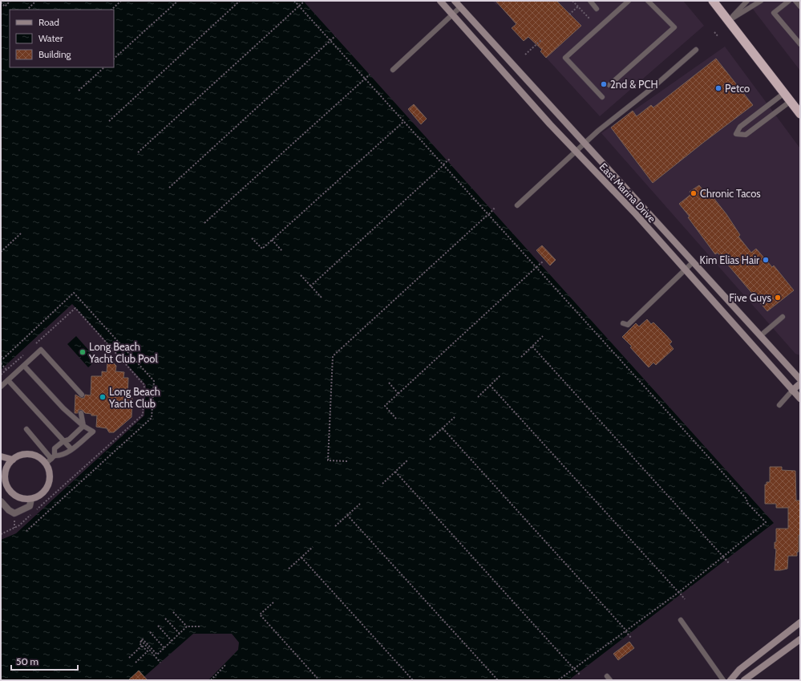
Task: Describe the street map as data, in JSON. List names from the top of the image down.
{
  "streets": {
    "main road": ["East Marina Drive"]
  },
  "places": [
    "2nd & PCH",
    "Petco",
    "Chronic Tacos",
    "Kim Elias Hair",
    "Five Guys",
    "Long Beach Yacht Club Pool",
    "Long Beach Yacht Club"
  ],
  "legend": ["Road", "Water", "Building"],
  "scale_bar": "50 m"
}
